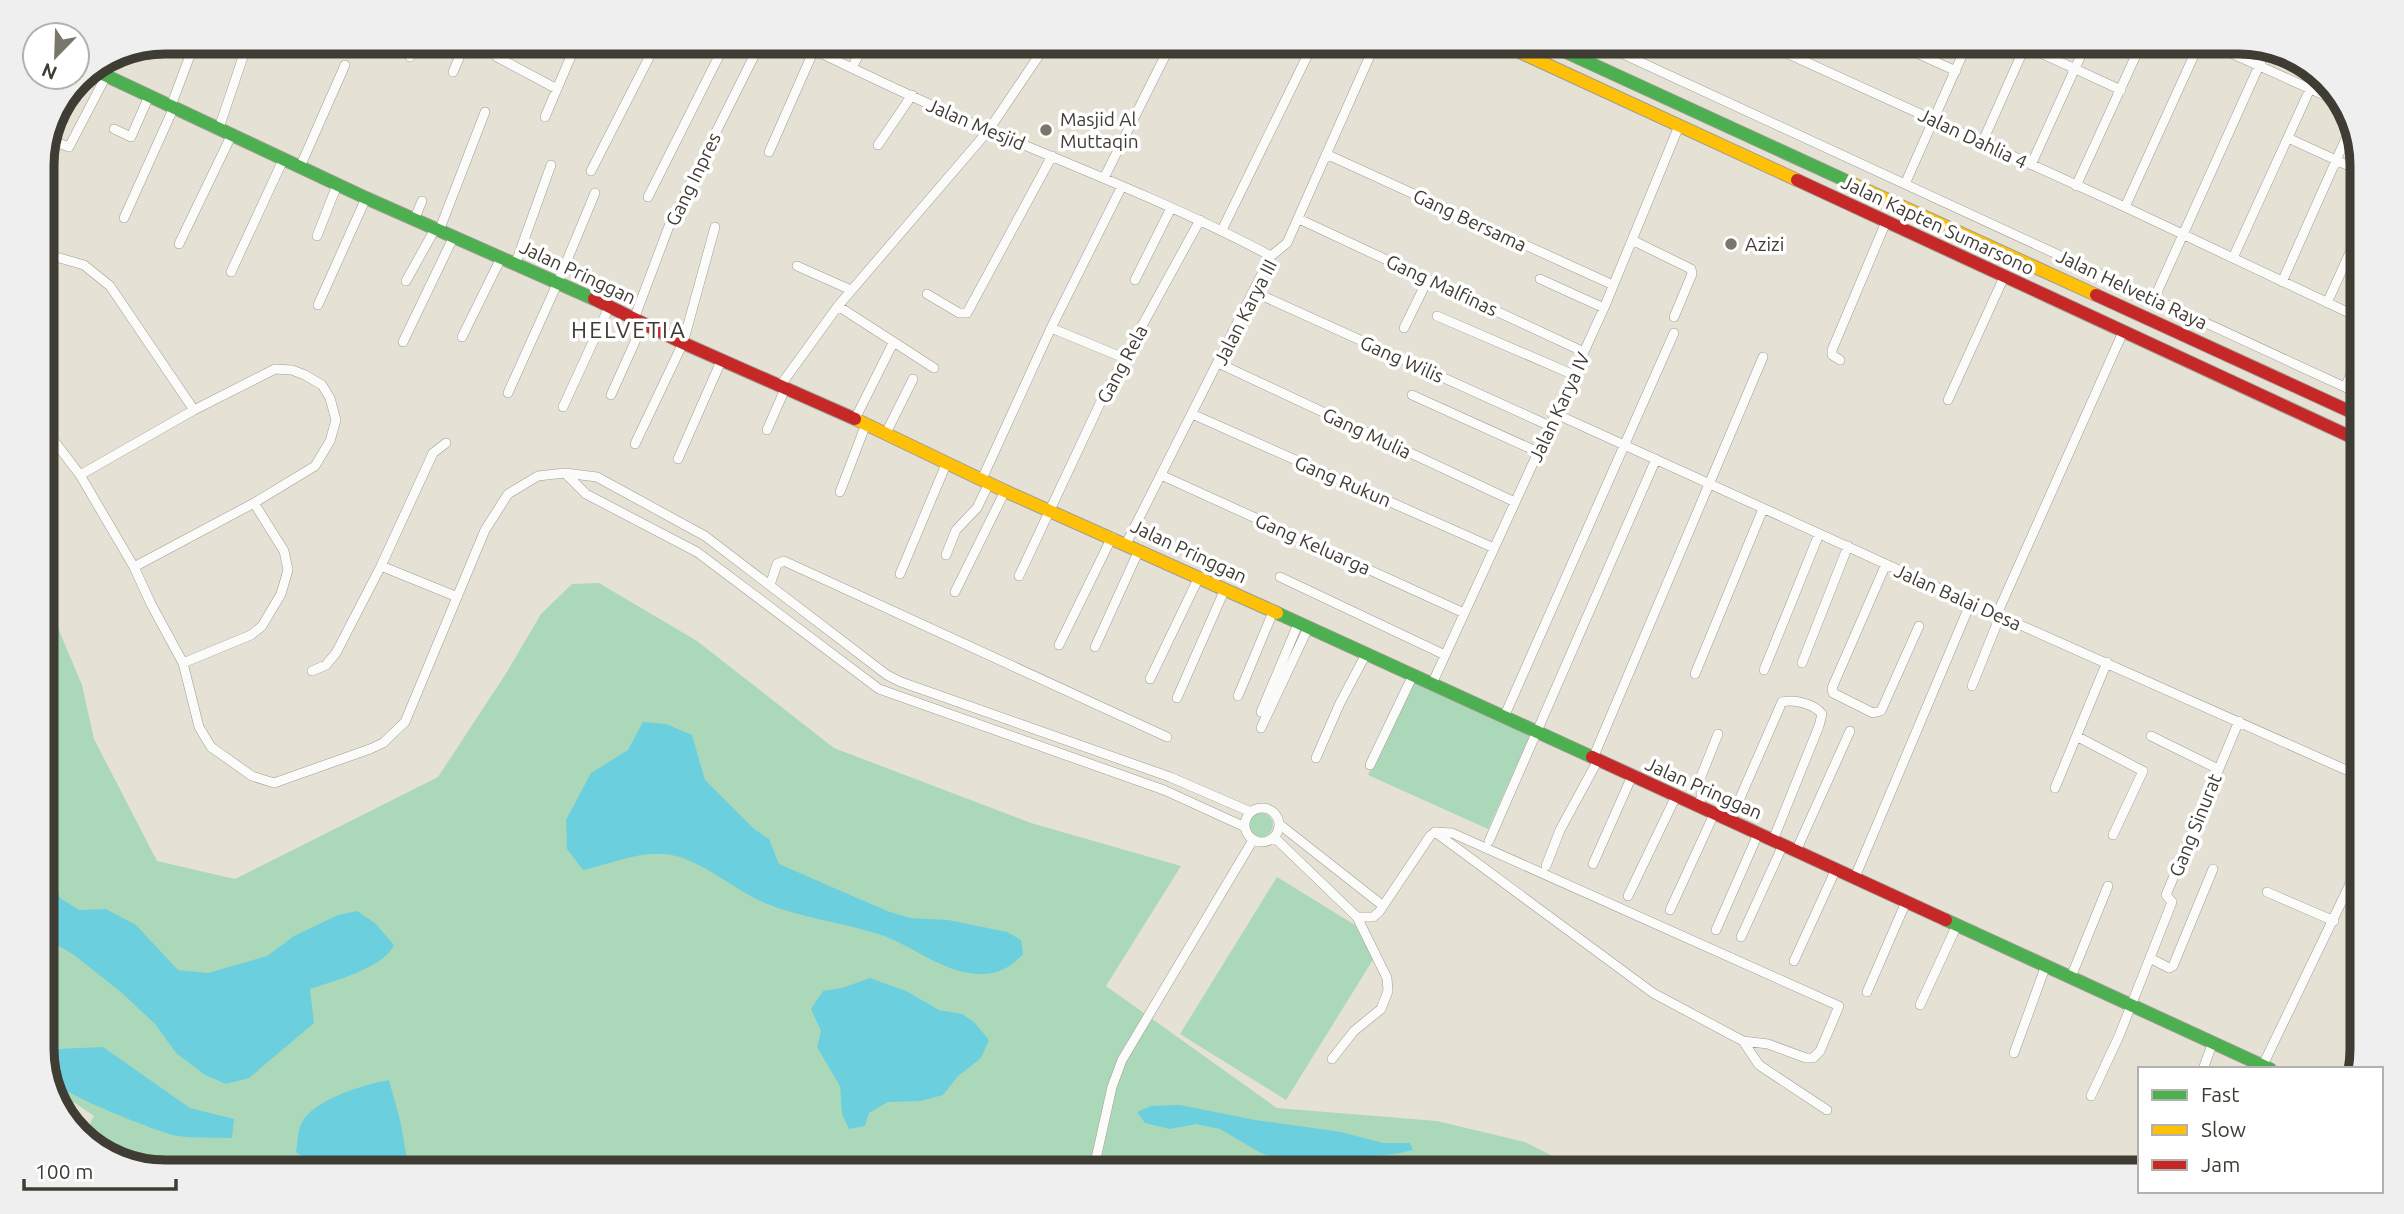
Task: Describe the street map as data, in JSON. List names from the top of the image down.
{
  "streets": {
    "main road": ["Jalan Kapten Sumarsono", "Jalan Pringgan"],
    "street": [
      "Jalan Mesjid",
      "Jalan Dahlia 4",
      "Gang Inpres",
      "Gang Bersama",
      "Gang Malfinas",
      "Jalan Helvetia Raya",
      "Jalan Karya III",
      "Gang Wilis",
      "Gang Rela",
      "Jalan Karya IV",
      "Gang Mulia",
      "Gang Rukun",
      "Gang Keluarga",
      "Jalan Balai Desa",
      "Gang Sinurat"
    ]
  },
  "crossings": [
    ["Jalan Mesjid", "Jalan Karya III"],
    ["Jalan Mesjid", "Gang Rela"],
    ["Gang Inpres", "Jalan Pringgan"],
    ["Gang Bersama", "Jalan Karya III"],
    ["Gang Bersama", "Jalan Karya IV"],
    ["Jalan Kapten Sumarsono", "Jalan Karya IV"],
    ["Jalan Pringgan", "Jalan Karya III"],
    ["Jalan Pringgan", "Gang Rela"],
    ["Jalan Pringgan", "Jalan Karya IV"],
    ["Jalan Pringgan", "Gang Sinurat"],
    ["Gang Malfinas", "Jalan Karya III"],
    ["Gang Malfinas", "Jalan Karya IV"],
    ["Jalan Karya III", "Gang Wilis"],
    ["Jalan Karya III", "Gang Mulia"],
    ["Jalan Karya III", "Gang Rukun"],
    ["Jalan Karya III", "Gang Keluarga"],
    ["Gang Wilis", "Jalan Karya IV"],
    ["Jalan Karya IV", "Gang Mulia"],
    ["Jalan Karya IV", "Gang Rukun"],
    ["Jalan Karya IV", "Gang Keluarga"],
    ["Jalan Karya IV", "Jalan Balai Desa"],
    ["Jalan Balai Desa", "Gang Sinurat"]
  ],
  "districts": ["HELVETIA"],
  "places": ["Masjid Al Muttaqin", "Azizi"],
  "legend": ["Fast", "Slow", "Jam"],
  "scale_bar": "100 m",
  "north": "bottom left"
}
